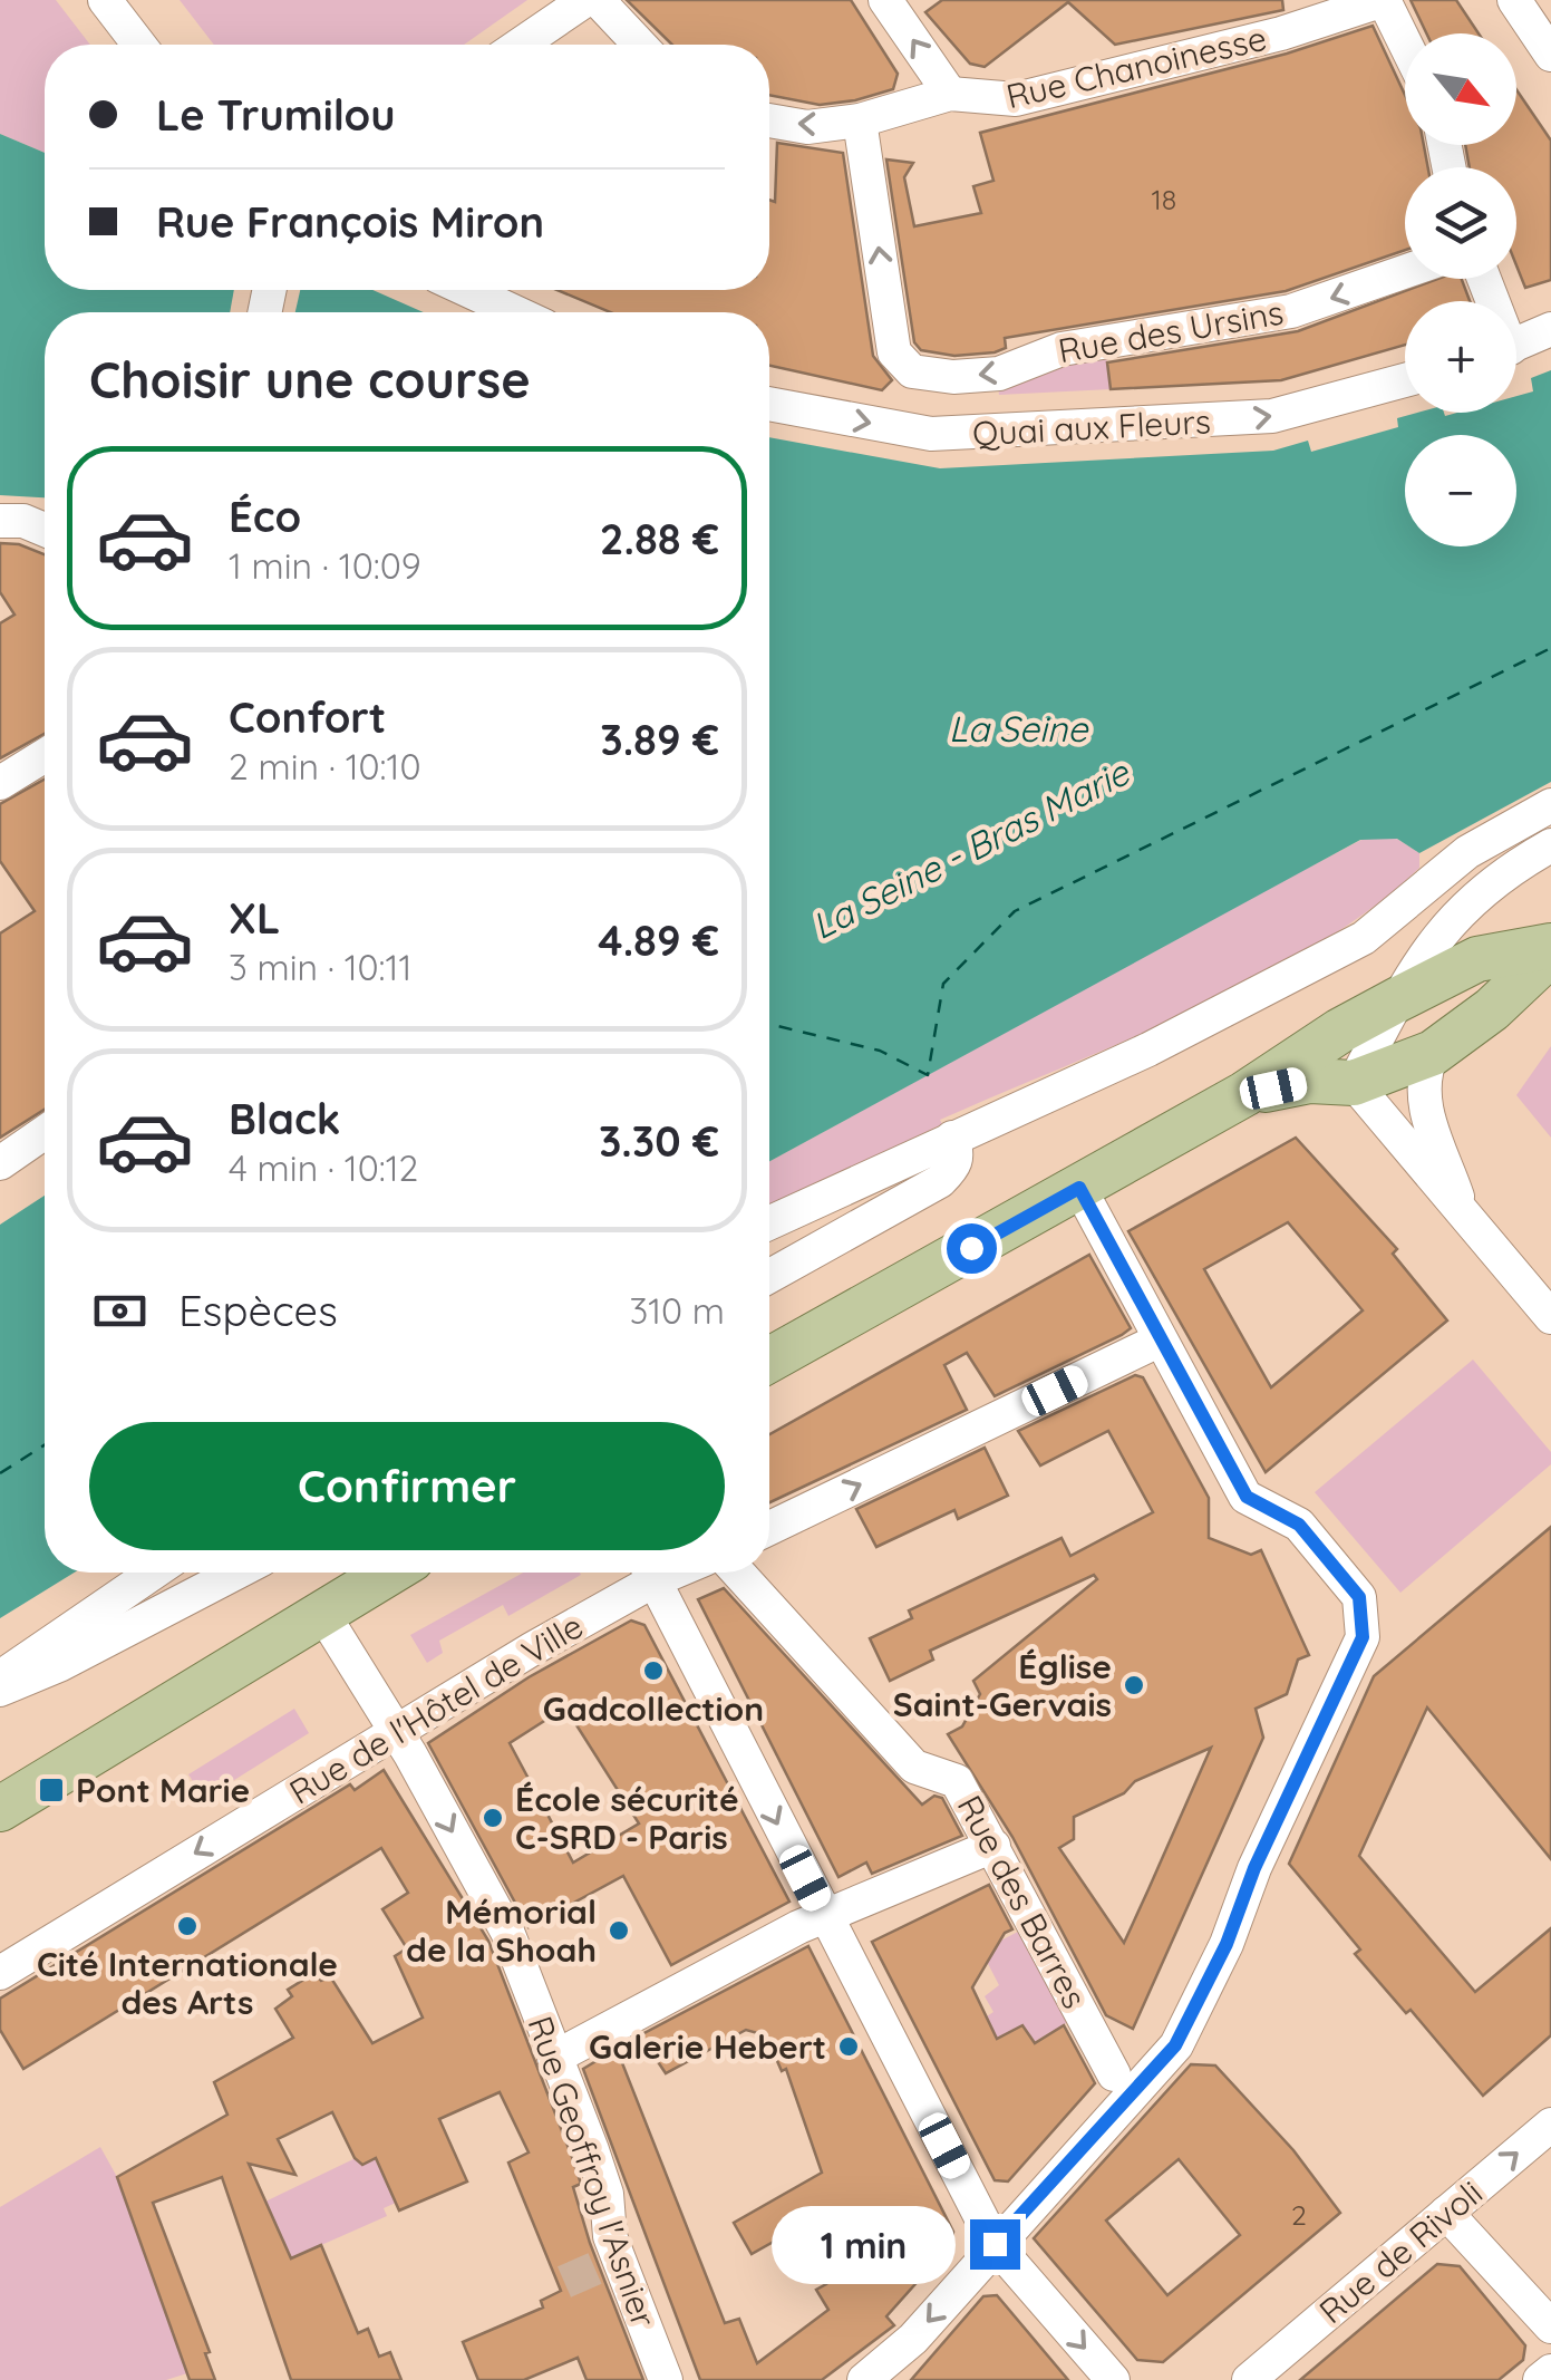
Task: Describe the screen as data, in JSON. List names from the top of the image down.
{
  "streets": {
    "street": [
      "Rue Chanoinesse",
      "Rue des Ursins",
      "Quai aux Fleurs",
      "Rue de l'Hôtel de Ville",
      "Rue des Barres",
      "Rue Geoffroy l'Asnier",
      "Rue de Rivoli"
    ]
  },
  "crossings": [
    ["Rue Chanoinesse", "Rue des Ursins"],
    ["Rue de l'Hôtel de Ville", "Rue Geoffroy l'Asnier"]
  ],
  "one_way": ["Quai aux Fleurs"],
  "water": ["La Seine", "La Seine - Bras Marie"],
  "places": {
    "other": [
      "Gadcollection",
      "Église Saint-Gervais",
      "École sécurité C-SRD - Paris",
      "Cité Internationale des Arts",
      "Mémorial de la Shoah",
      "Galerie Hebert"
    ],
    "transit": ["Pont Marie"]
  },
  "house_numbers": ["18", "2"],
  "north": "bottom right",
  "page": {
    "map_buttons": ["+", "−"],
    "banner": ["Le Trumilou", "Rue François Miron"],
    "heading": "Choisir une course",
    "list": [
      {
        "name": "Éco",
        "note": "1 min · 10:09",
        "value": "2.88 €"
      },
      {
        "name": "Confort",
        "note": "2 min · 10:10",
        "value": "3.89 €"
      },
      {
        "name": "XL",
        "note": "3 min · 10:11",
        "value": "4.89 €"
      },
      {
        "name": "Black",
        "note": "4 min · 10:12",
        "value": "3.30 €"
      }
    ],
    "pay": ["Espèces", "310 m"],
    "buttons": "Confirmer",
    "bubble": "1 min"
  }
}
